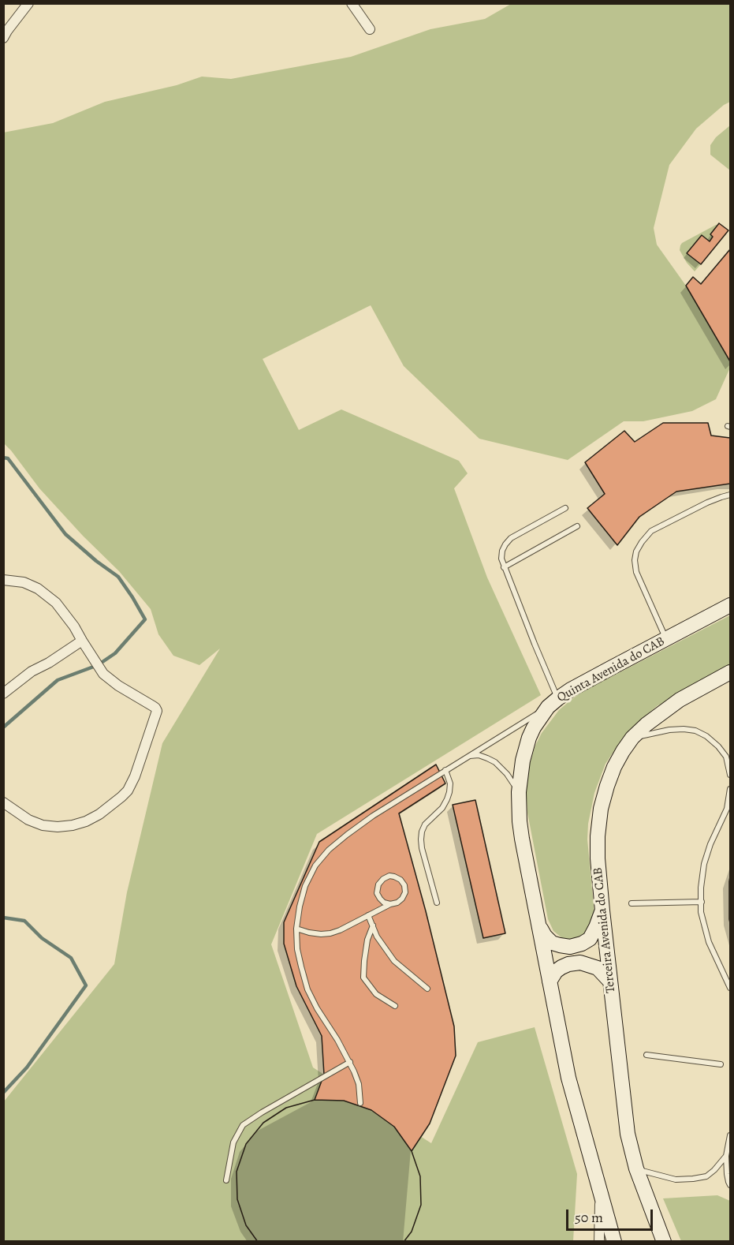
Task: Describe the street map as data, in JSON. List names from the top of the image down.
{
  "streets": {
    "main road": ["Quinta Avenida do CAB", "Terceira Avenida do CAB"]
  },
  "scale_bar": "50 m"
}
